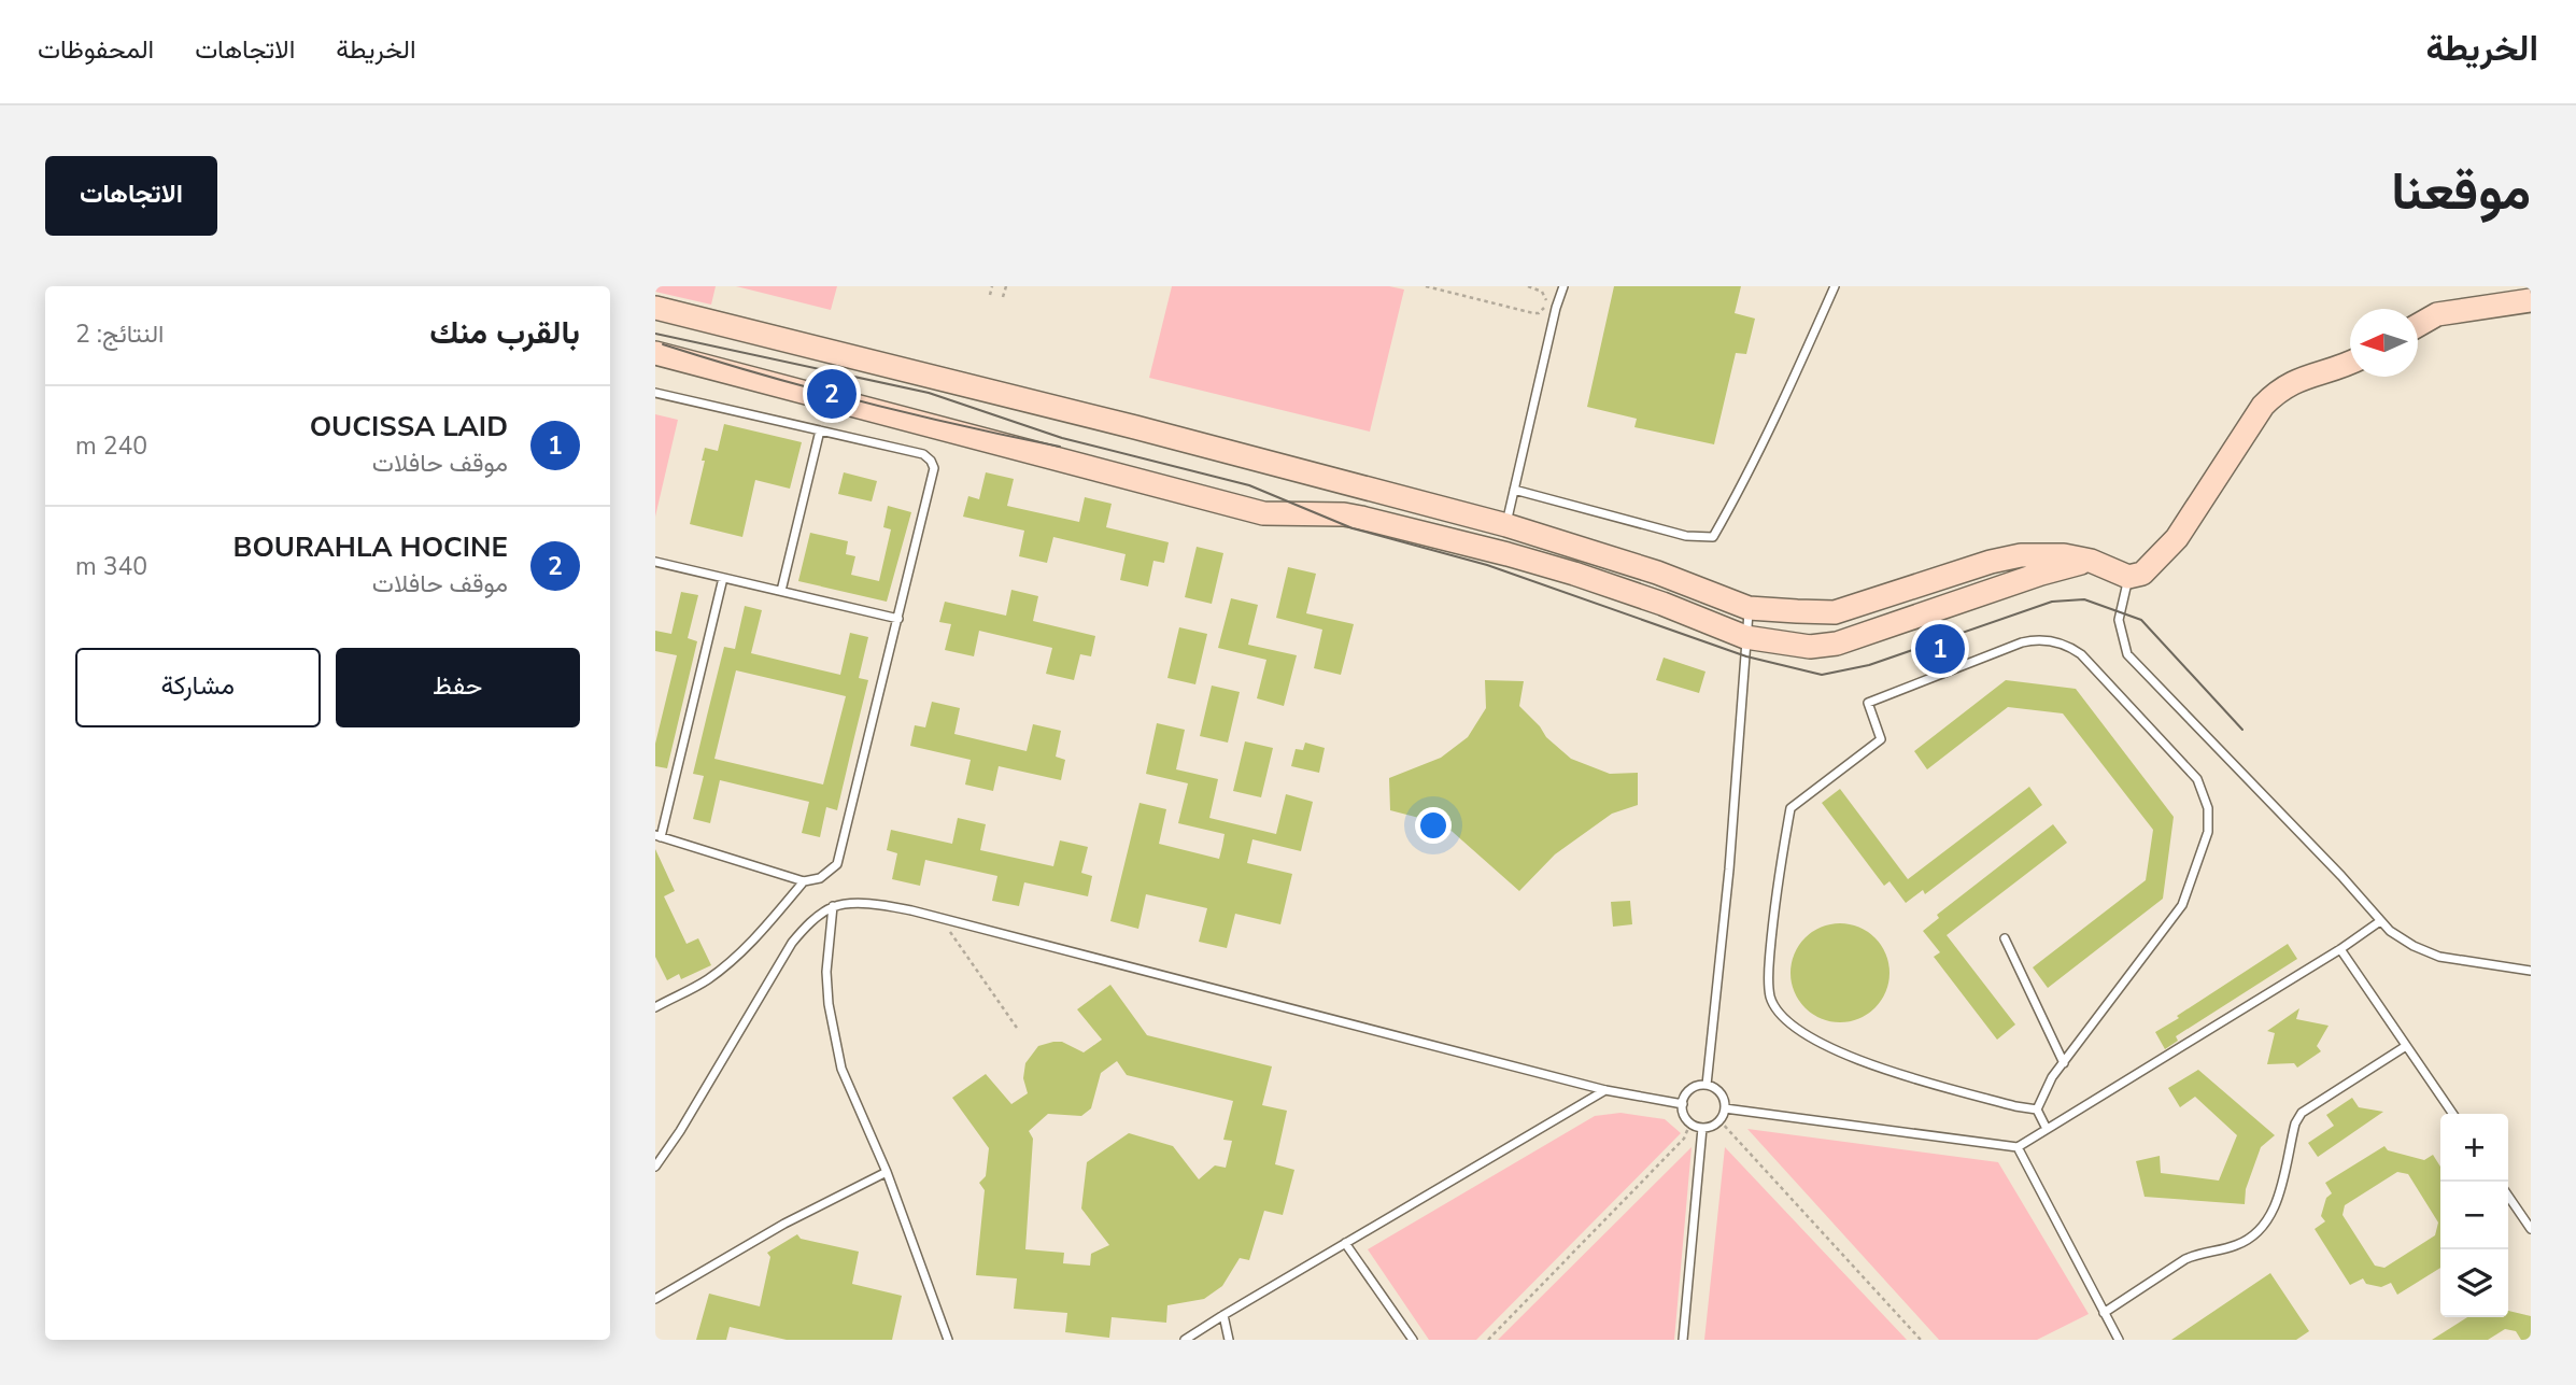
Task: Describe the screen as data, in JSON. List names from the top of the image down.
{
  "north": "left",
  "page": {
    "header": "الخريطة",
    "nav": ["الخريطة", "الاتجاهات", "المحفوظات"],
    "title": "موقعنا",
    "buttons": [
      "الاتجاهات",
      ["حفظ", "مشاركة"]
    ],
    "heading": ["بالقرب منك", "النتائج: 2"],
    "pins": ["2", "1"],
    "list": [
      {
        "mark": "1",
        "name": "OUCISSA LAID",
        "note": "موقف حافلات",
        "value": "240 m"
      },
      {
        "mark": "2",
        "name": "BOURAHLA HOCINE",
        "note": "موقف حافلات",
        "value": "340 m"
      }
    ],
    "map_buttons": ["+", "−"]
  }
}
